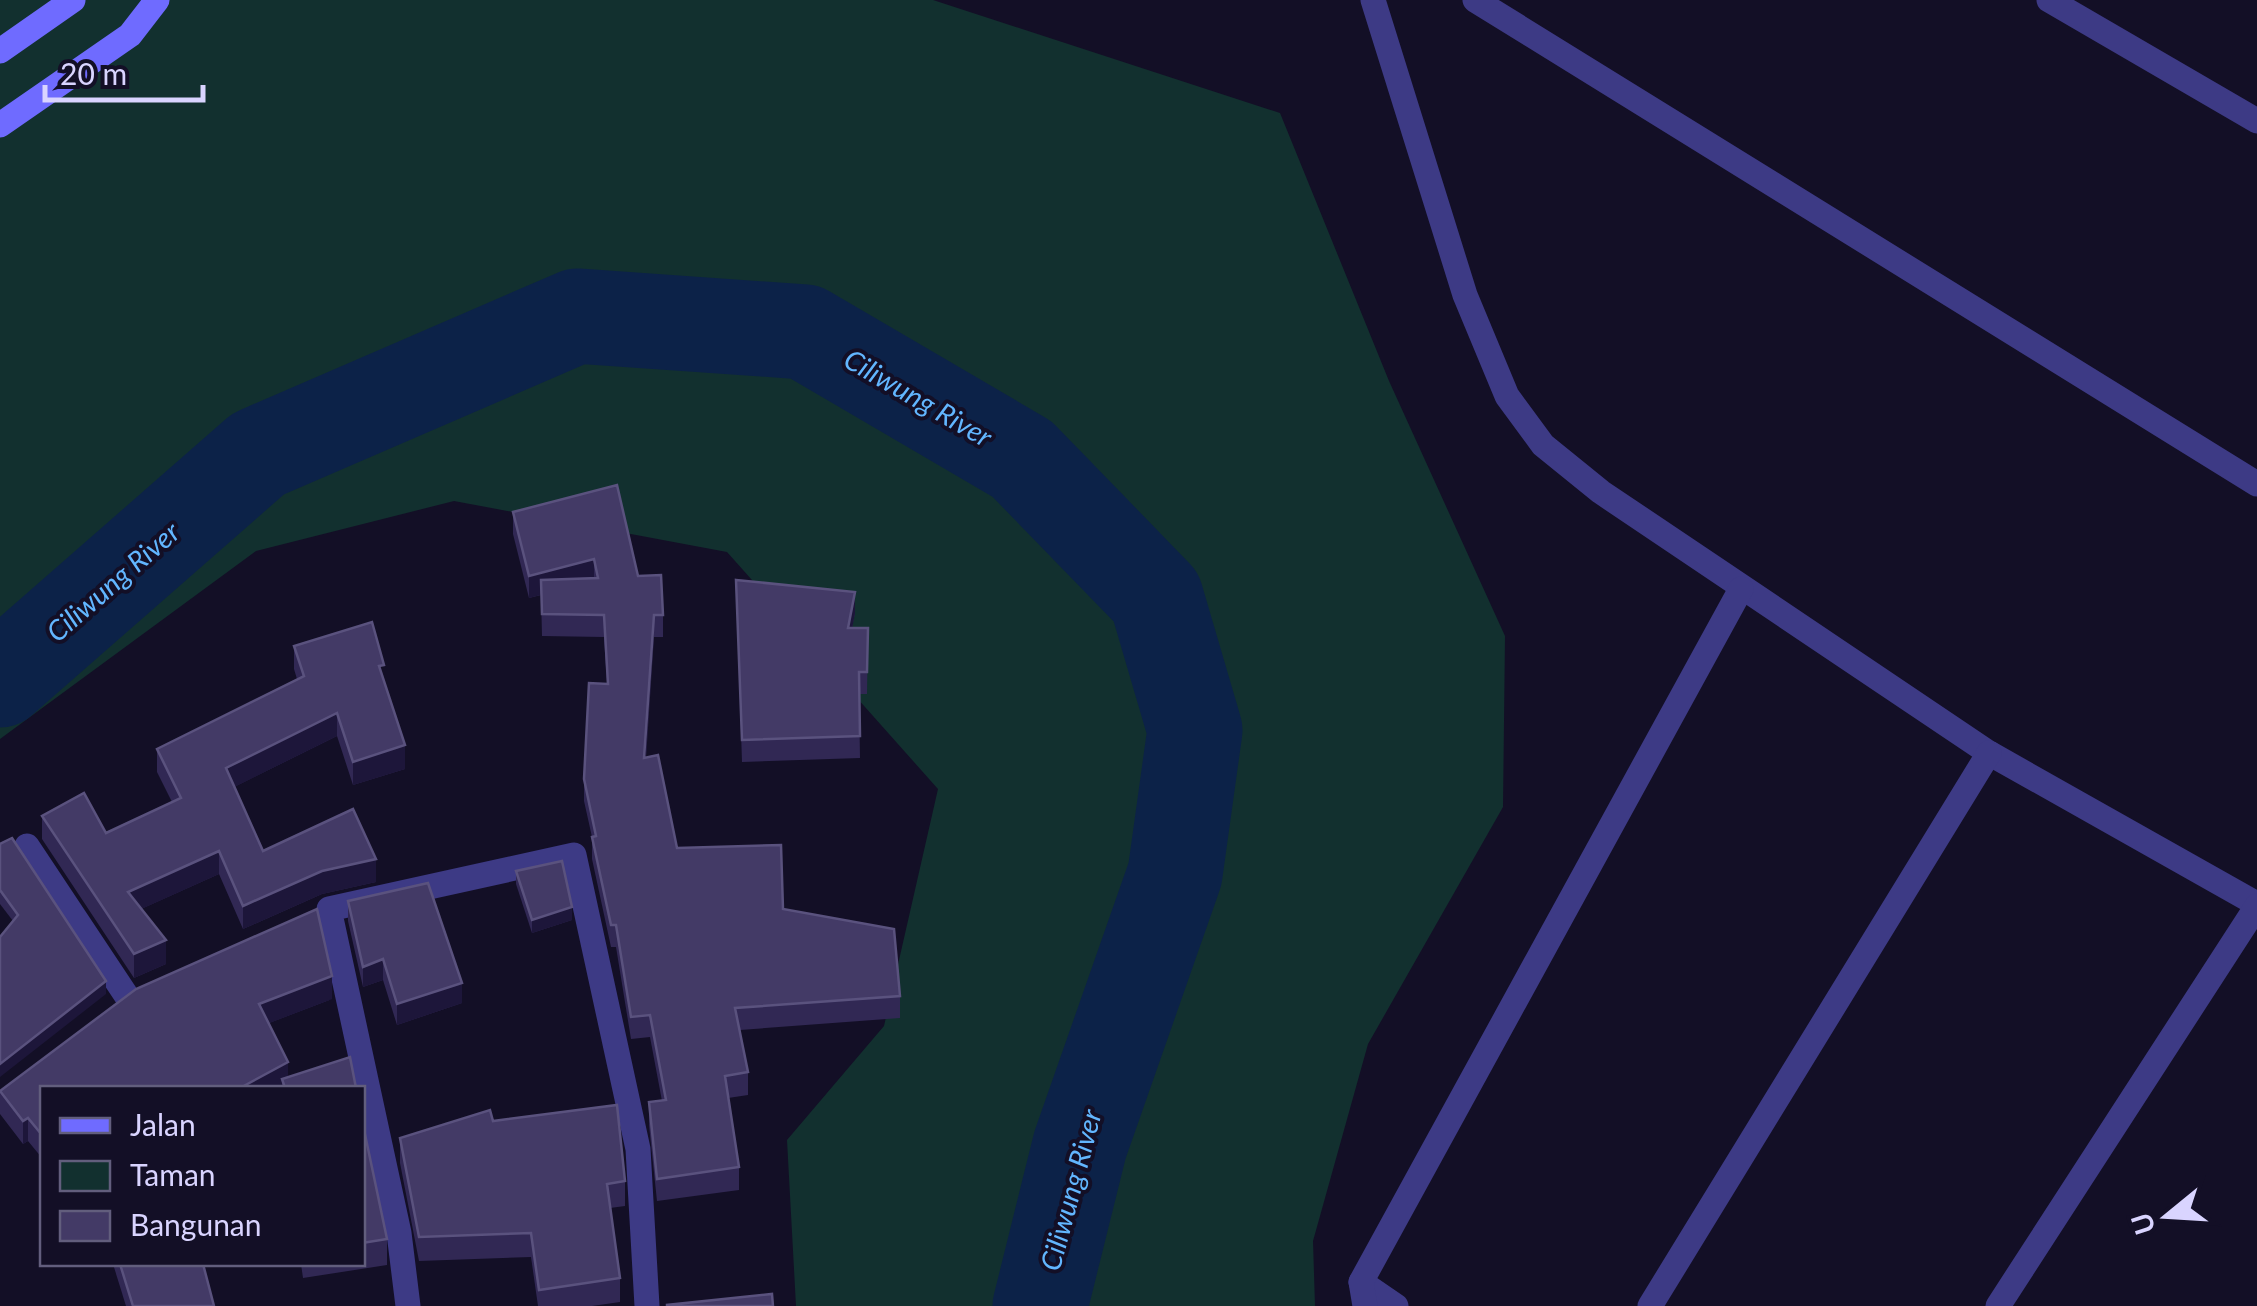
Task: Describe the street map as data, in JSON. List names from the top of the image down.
{
  "water": ["Ciliwung River"],
  "legend": ["Jalan", "Taman", "Bangunan"],
  "scale_bar": "20 m",
  "north": "left"
}
